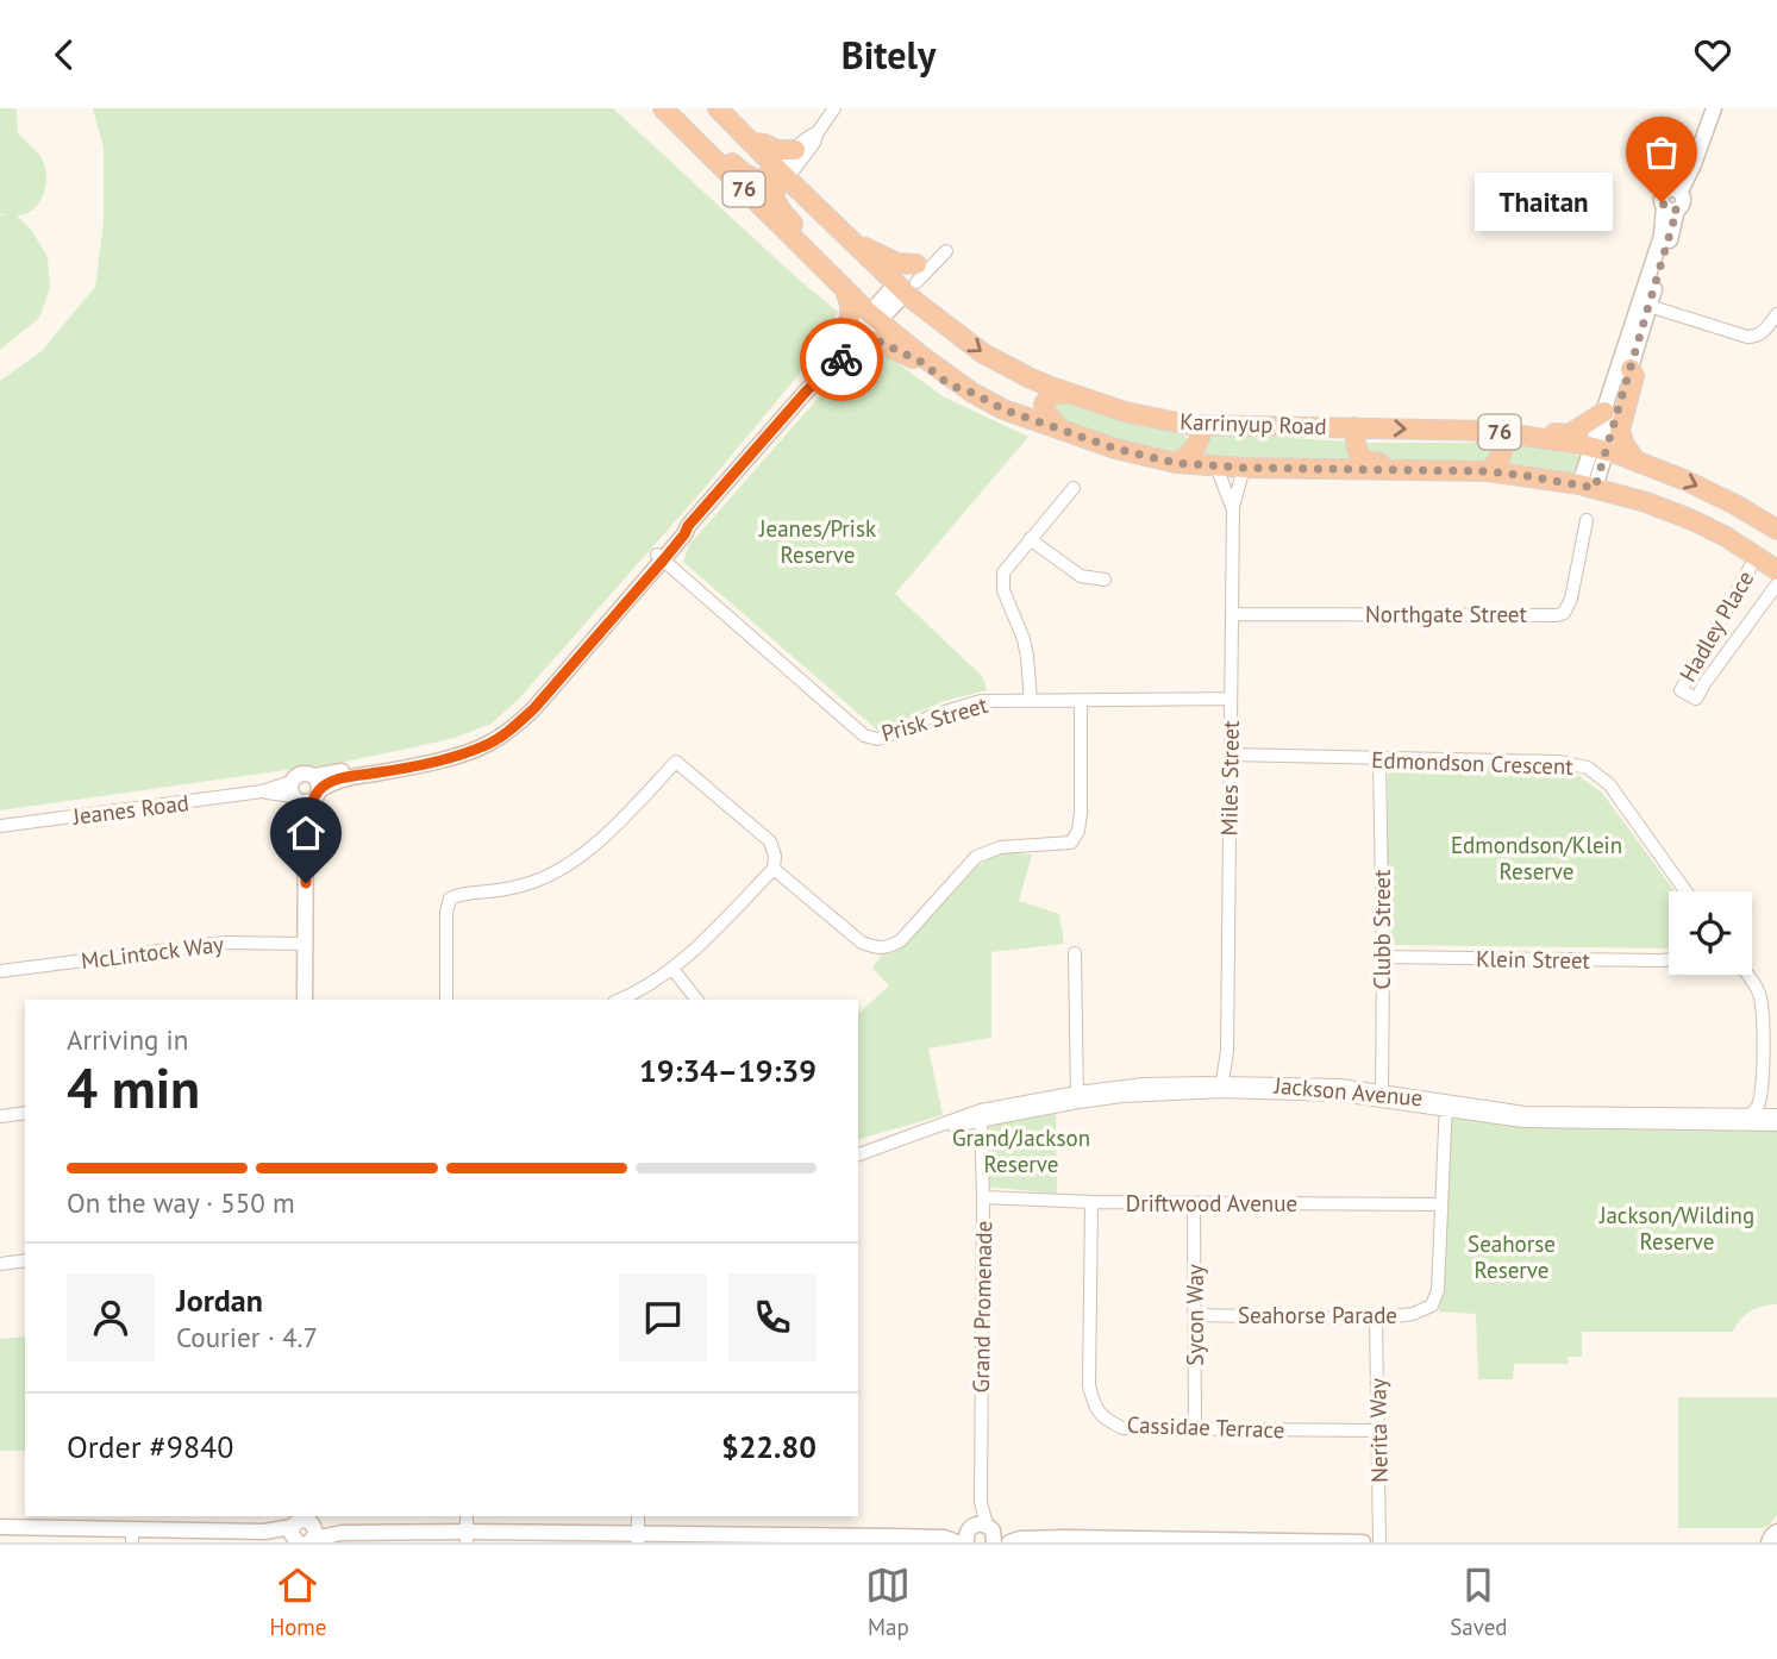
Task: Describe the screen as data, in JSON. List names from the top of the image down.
{
  "streets": {
    "highway": ["76", "Karrinyup Road"],
    "street": [
      "Northgate Street",
      "Hadley Place",
      "Prisk Street",
      "Edmondson Crescent",
      "Miles Street",
      "Jeanes Road",
      "Clubb Street",
      "McLintock Way",
      "Klein Street",
      "Jackson Avenue",
      "Driftwood Avenue",
      "Grand Promenade",
      "Sycon Way",
      "Seahorse Parade",
      "Cassidae Terrace",
      "Nerita Way"
    ]
  },
  "crossings": [
    ["Karrinyup Road", "Hadley Place"],
    ["Karrinyup Road", "Miles Street"],
    ["Karrinyup Road", "Jeanes Road"],
    ["Northgate Street", "Miles Street"],
    ["Prisk Street", "Miles Street"],
    ["Prisk Street", "Jeanes Road"],
    ["Edmondson Crescent", "Miles Street"],
    ["Edmondson Crescent", "Clubb Street"],
    ["Miles Street", "Jackson Avenue"],
    ["Clubb Street", "Klein Street"],
    ["Clubb Street", "Jackson Avenue"],
    ["Jackson Avenue", "Grand Promenade"],
    ["Jackson Avenue", "Seahorse Parade"],
    ["Driftwood Avenue", "Grand Promenade"],
    ["Driftwood Avenue", "Sycon Way"],
    ["Driftwood Avenue", "Seahorse Parade"],
    ["Driftwood Avenue", "Cassidae Terrace"],
    ["Sycon Way", "Seahorse Parade"],
    ["Sycon Way", "Cassidae Terrace"],
    ["Seahorse Parade", "Nerita Way"],
    ["Cassidae Terrace", "Nerita Way"]
  ],
  "parks": [
    "Jeanes/Prisk Reserve",
    "Edmondson/Klein Reserve",
    "Grand/Jackson Reserve",
    "Jackson/Wilding Reserve",
    "Seahorse Reserve"
  ],
  "places": ["Thaitan"],
  "page": {
    "header": "Bitely",
    "bubble": "Thaitan",
    "heading": ["4 min", "Arriving in", "19:34–19:39"],
    "panel": [
      "Jordan",
      "Courier · 4.7",
      "Order #9840",
      "$22.80"
    ],
    "bar": "On the way · 550 m",
    "tabs": ["Home", "Map", "Saved"]
  }
}
